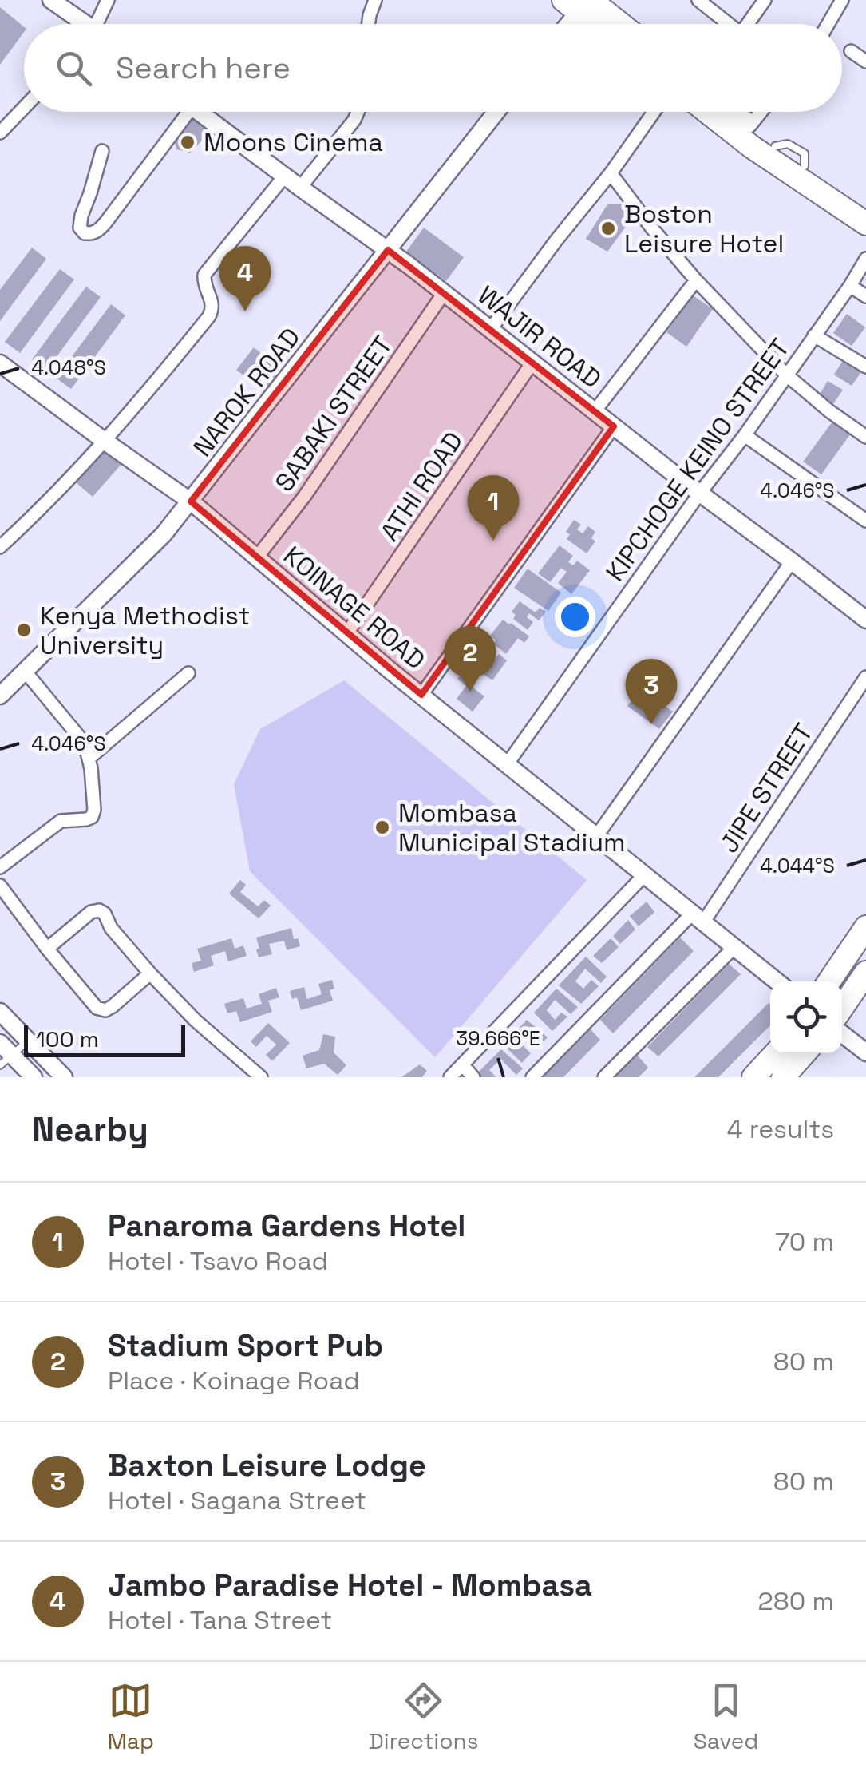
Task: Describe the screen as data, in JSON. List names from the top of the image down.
{
  "streets": {
    "street": [
      "WAJIR ROAD",
      "NAROK ROAD",
      "SABAKI STREET",
      "KIPCHOGE KEINO STREET",
      "ATHI ROAD",
      "KOINAGE ROAD",
      "JIPE STREET"
    ]
  },
  "crossings": [
    ["WAJIR ROAD", "NAROK ROAD"],
    ["WAJIR ROAD", "SABAKI STREET"],
    ["WAJIR ROAD", "KIPCHOGE KEINO STREET"],
    ["WAJIR ROAD", "ATHI ROAD"],
    ["NAROK ROAD", "KOINAGE ROAD"],
    ["SABAKI STREET", "KOINAGE ROAD"],
    ["KIPCHOGE KEINO STREET", "KOINAGE ROAD"],
    ["ATHI ROAD", "KOINAGE ROAD"],
    ["KOINAGE ROAD", "JIPE STREET"]
  ],
  "places": [
    "Moons Cinema",
    "Boston Leisure Hotel",
    "Kenya Methodist University",
    "Mombasa Municipal Stadium"
  ],
  "scale_bar": "100 m",
  "page": {
    "search": "Search here",
    "pins": [
      "4",
      "1",
      "2",
      "3"
    ],
    "scale": "100 m",
    "heading": ["Nearby", "4 results"],
    "list": [
      {
        "mark": "1",
        "name": "Panaroma Gardens Hotel",
        "note": "Hotel · Tsavo Road",
        "value": "70 m"
      },
      {
        "mark": "2",
        "name": "Stadium Sport Pub",
        "note": "Place · Koinage Road",
        "value": "80 m"
      },
      {
        "mark": "3",
        "name": "Baxton Leisure Lodge",
        "note": "Hotel · Sagana Street",
        "value": "80 m"
      },
      {
        "mark": "4",
        "name": "Jambo Paradise Hotel - Mombasa",
        "note": "Hotel · Tana Street",
        "value": "280 m"
      }
    ],
    "nav": ["Map", "Directions", "Saved"]
  },
  "coordinates": [
    "4.048°S",
    "4.046°S",
    "4.044°S",
    "39.666°E"
  ]
}
